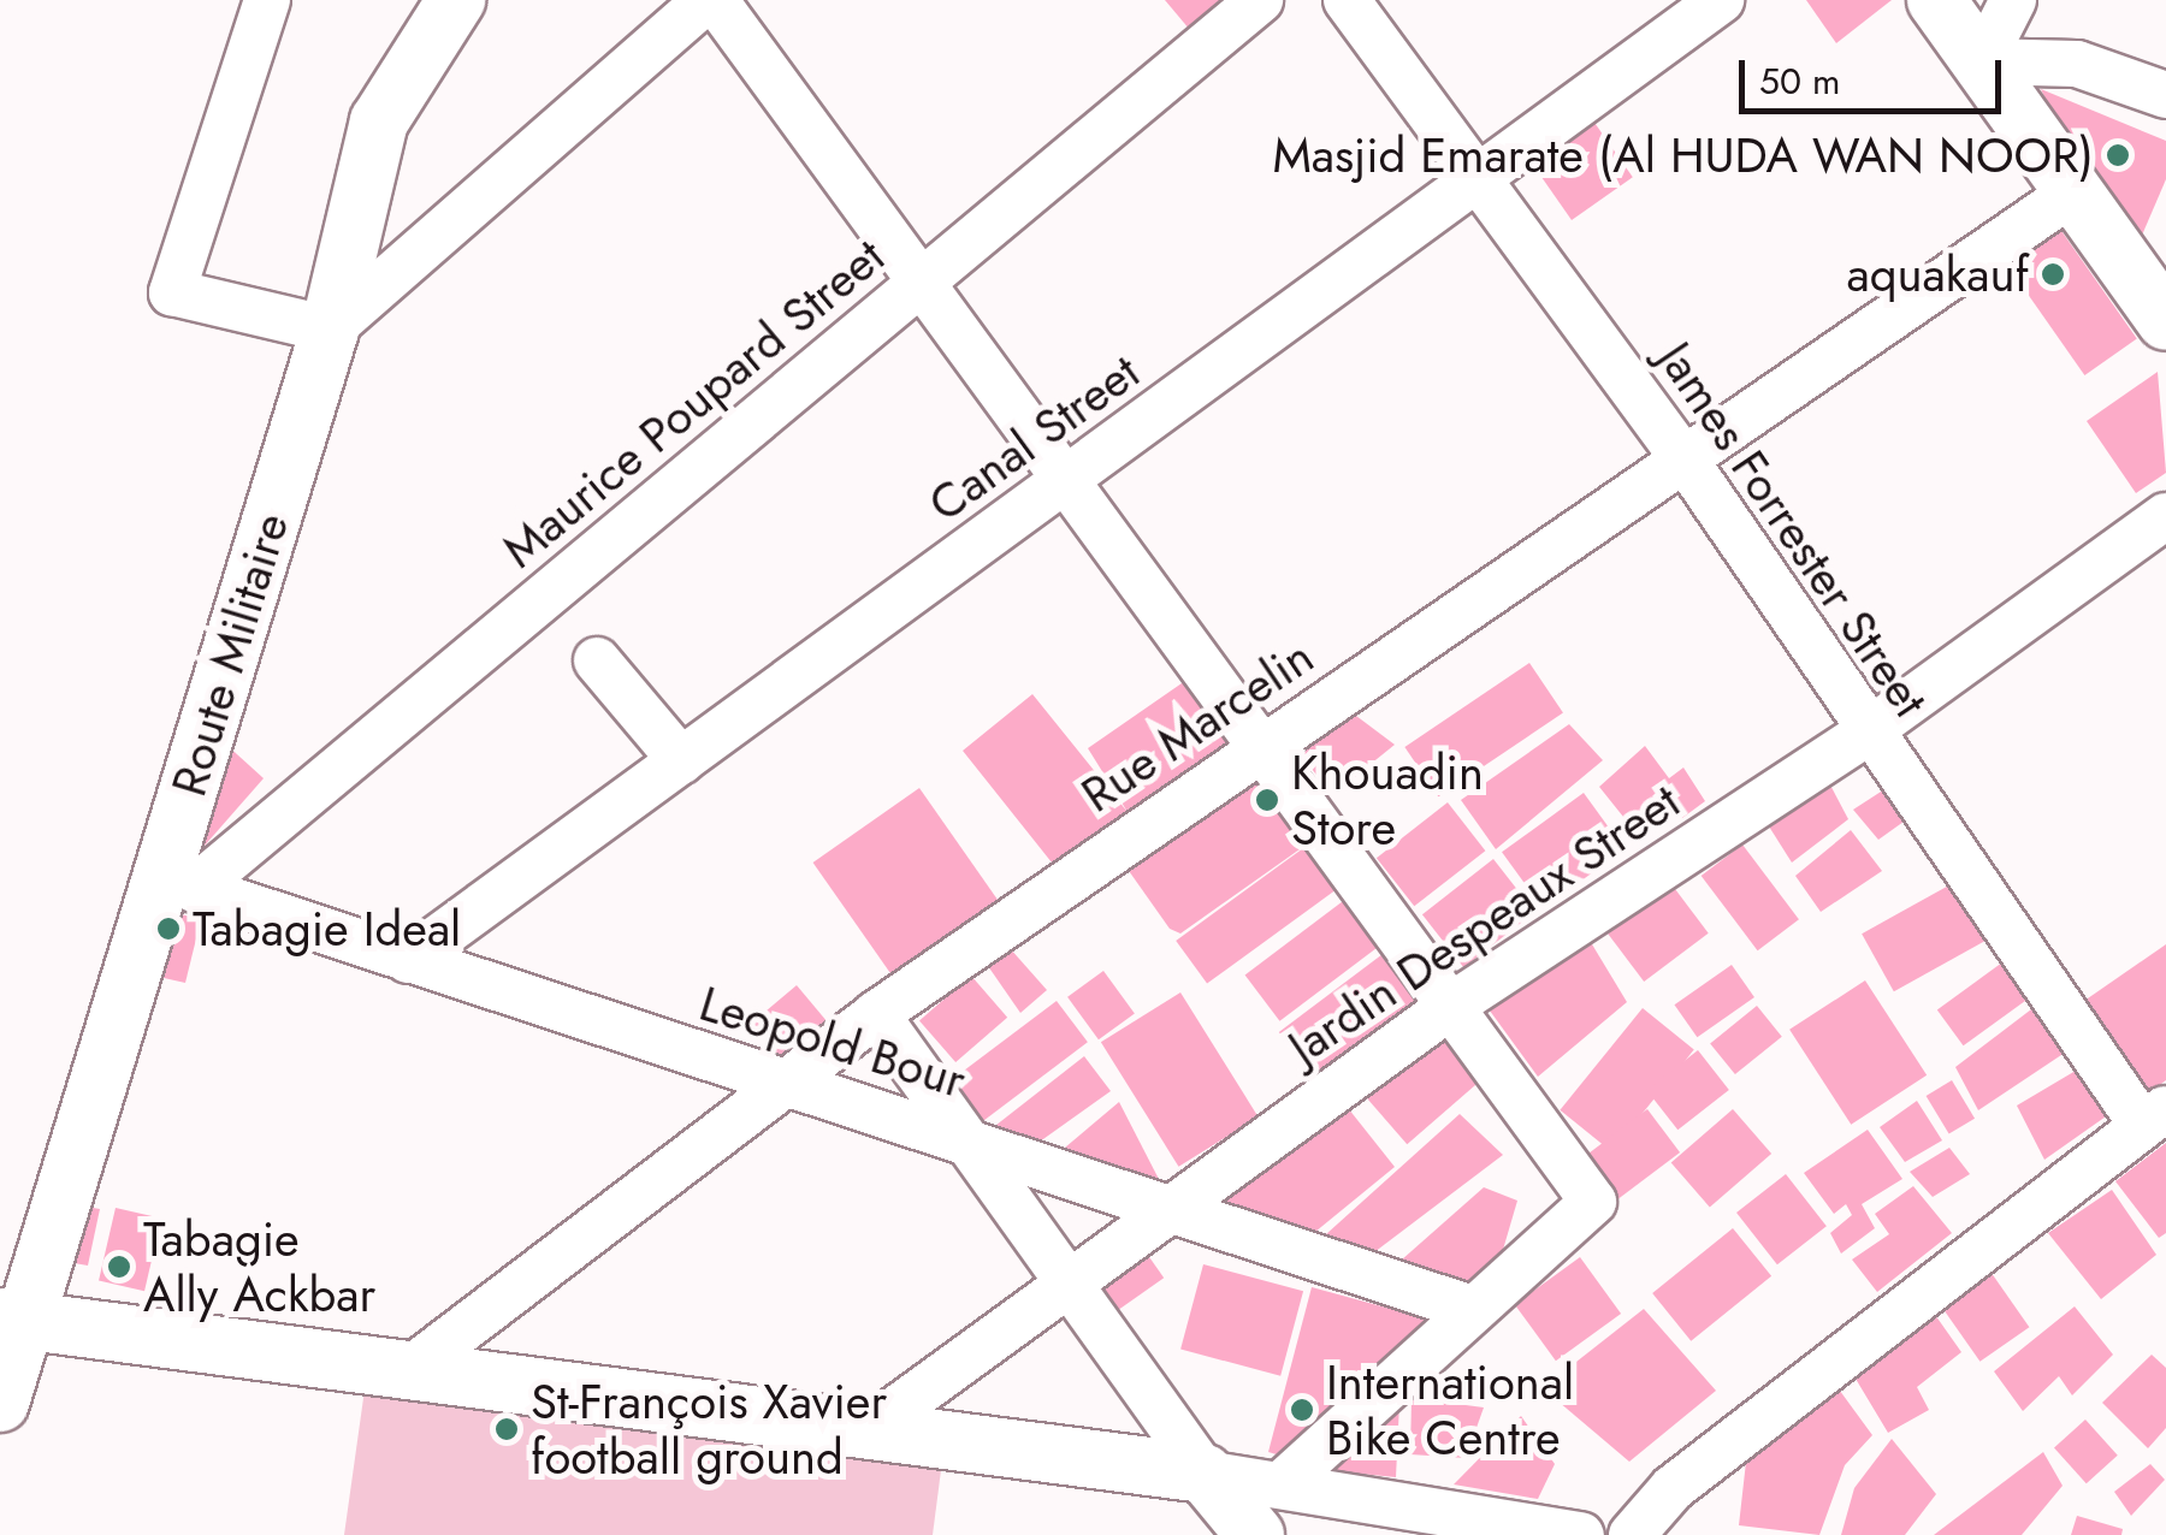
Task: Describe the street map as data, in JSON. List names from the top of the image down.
{
  "streets": {
    "main road": ["Route Militaire"],
    "street": [
      "Maurice Poupard Street",
      "Canal Street",
      "James Forrester Street",
      "Rue Marcelin",
      "Jardin Despeaux Street",
      "Leopold Bour"
    ]
  },
  "crossings": [
    ["Maurice Poupard Street", "Route Militaire"],
    ["Maurice Poupard Street", "Leopold Bour"],
    ["Canal Street", "James Forrester Street"],
    ["Canal Street", "Leopold Bour"],
    ["James Forrester Street", "Rue Marcelin"],
    ["James Forrester Street", "Jardin Despeaux Street"],
    ["Route Militaire", "Leopold Bour"],
    ["Rue Marcelin", "Leopold Bour"],
    ["Jardin Despeaux Street", "Leopold Bour"]
  ],
  "places": [
    "Masjid Emarate (Al HUDA WAN NOOR)",
    "aquakauf",
    "Khouadin Store",
    "Tabagie Ideal",
    "Tabagie Ally Ackbar",
    "International Bike Centre",
    "St-François Xavier football ground"
  ],
  "scale_bar": "50 m"
}
